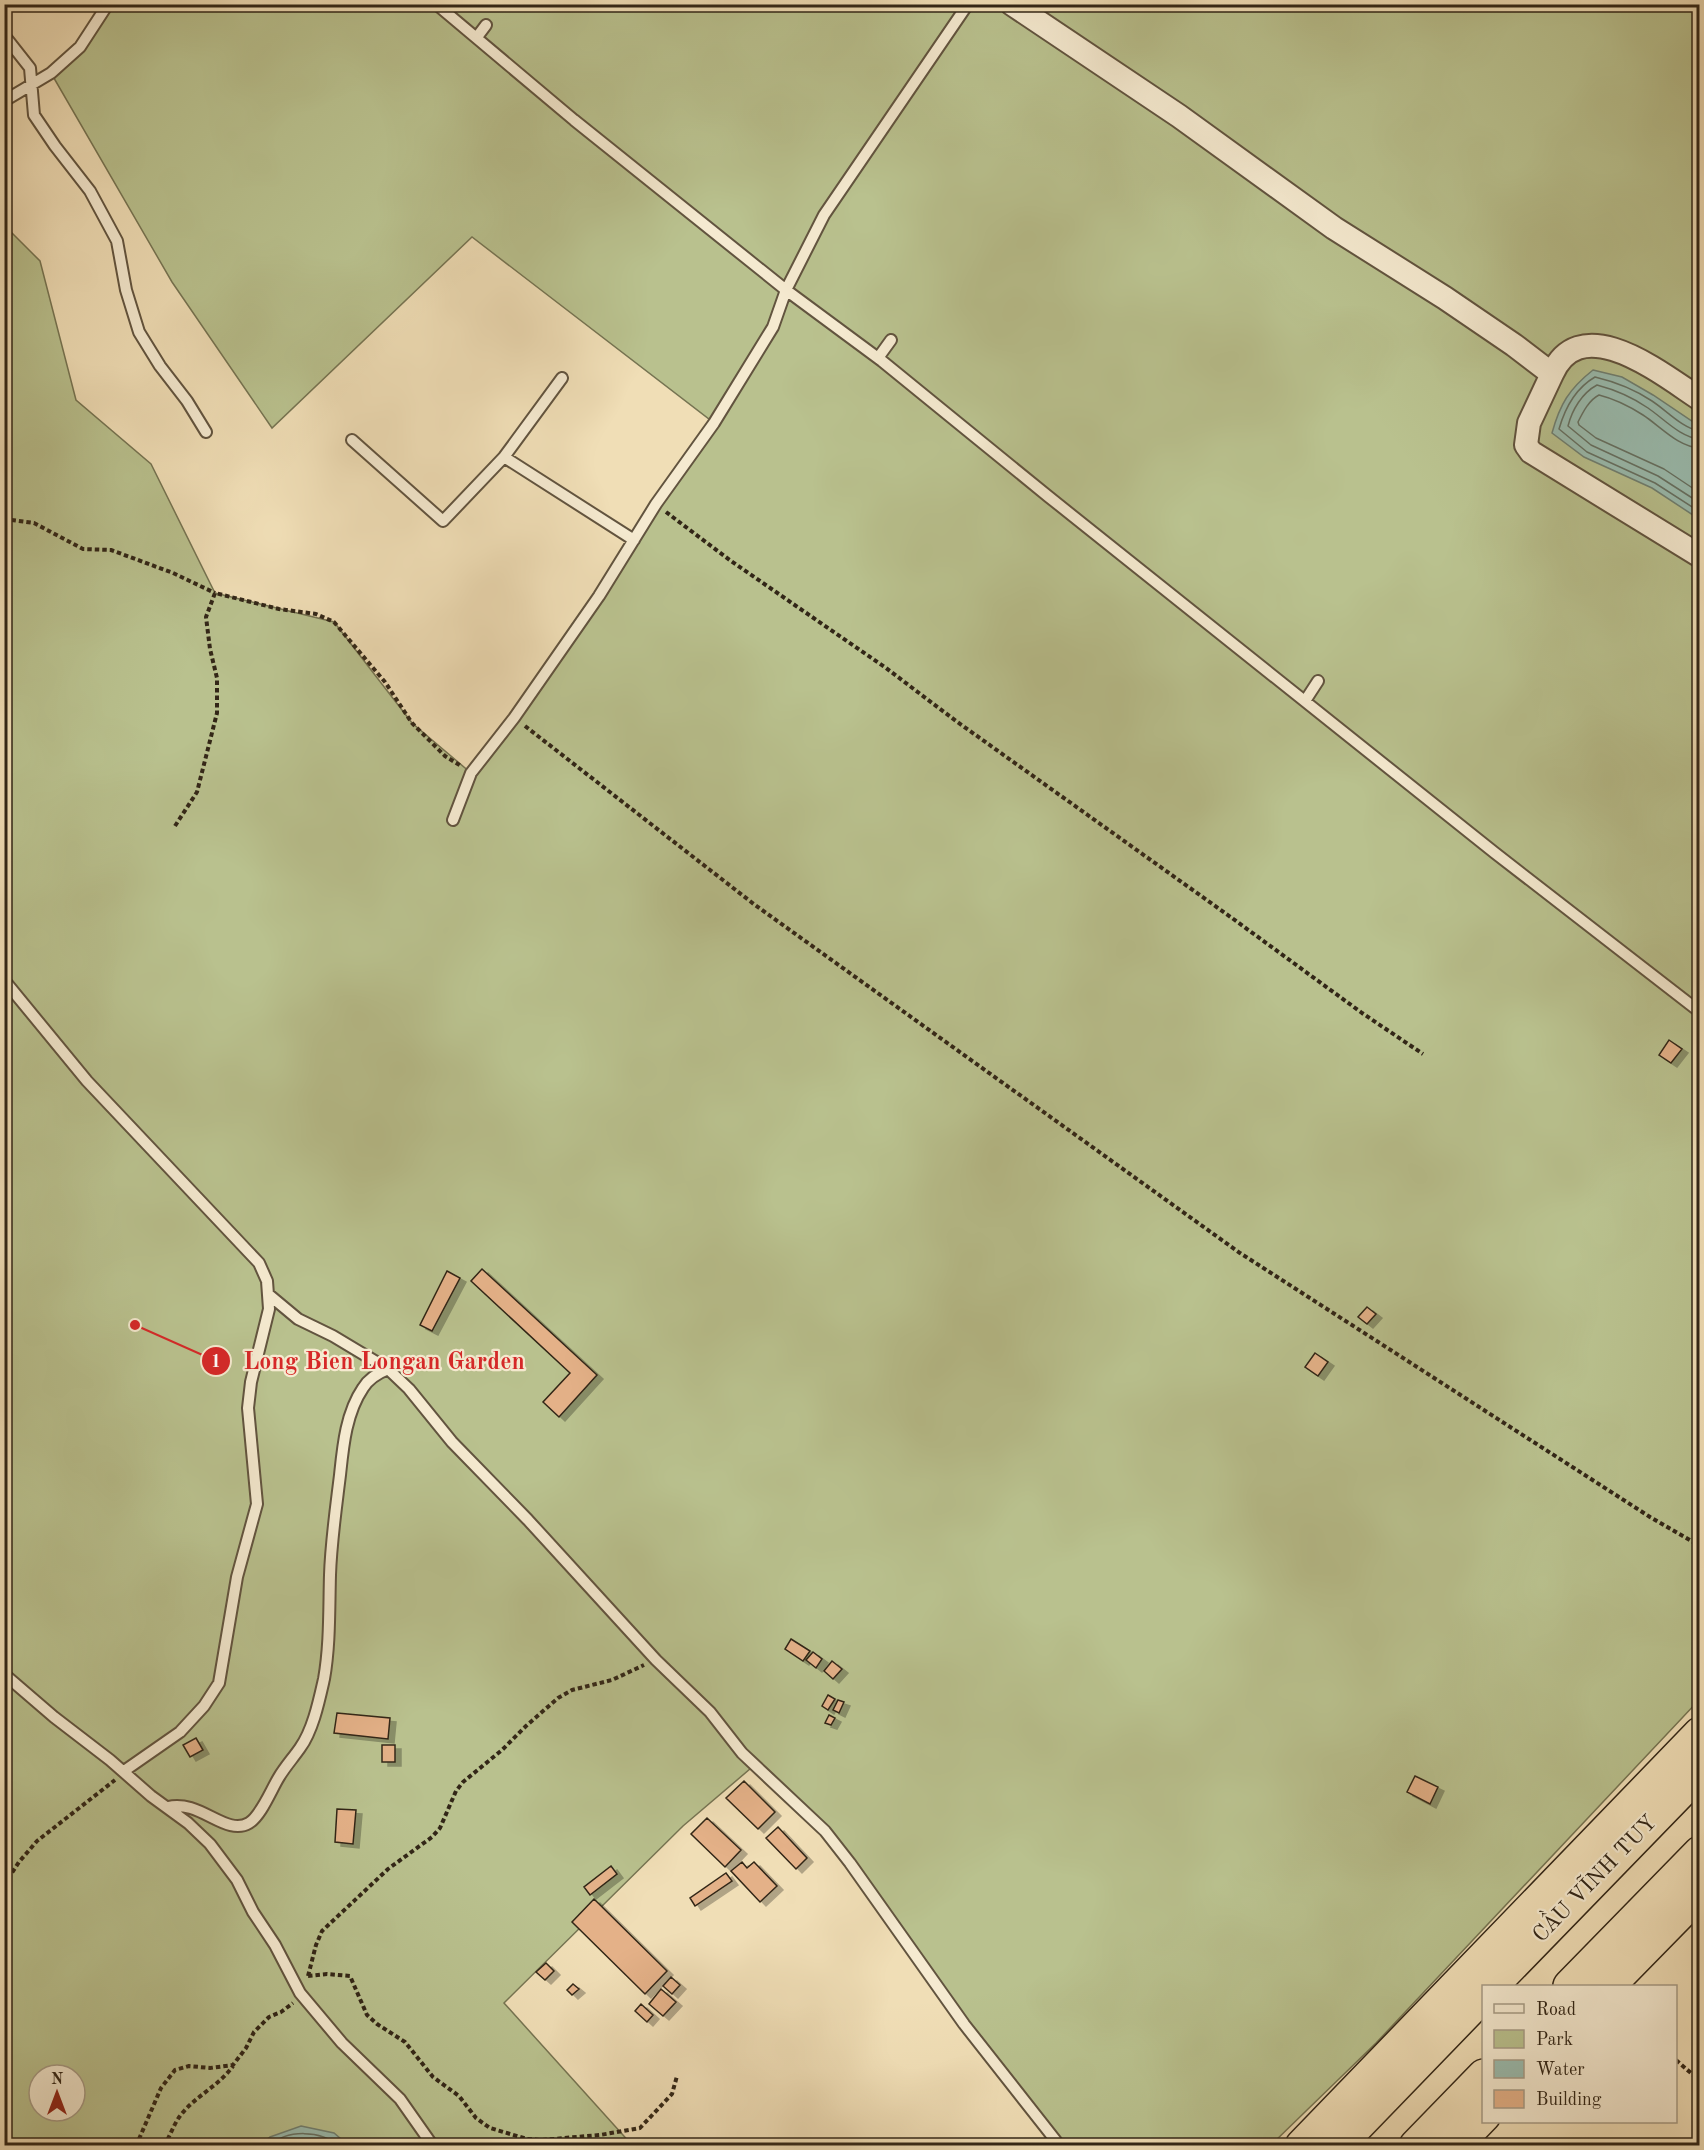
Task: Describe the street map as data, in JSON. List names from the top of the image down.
{
  "streets": {
    "highway": ["CẦU VĨNH TUY"]
  },
  "places": ["Long Bien Longan Garden"],
  "legend": [
    "Road",
    "Park",
    "Water",
    "Building"
  ],
  "north": "top"
}
